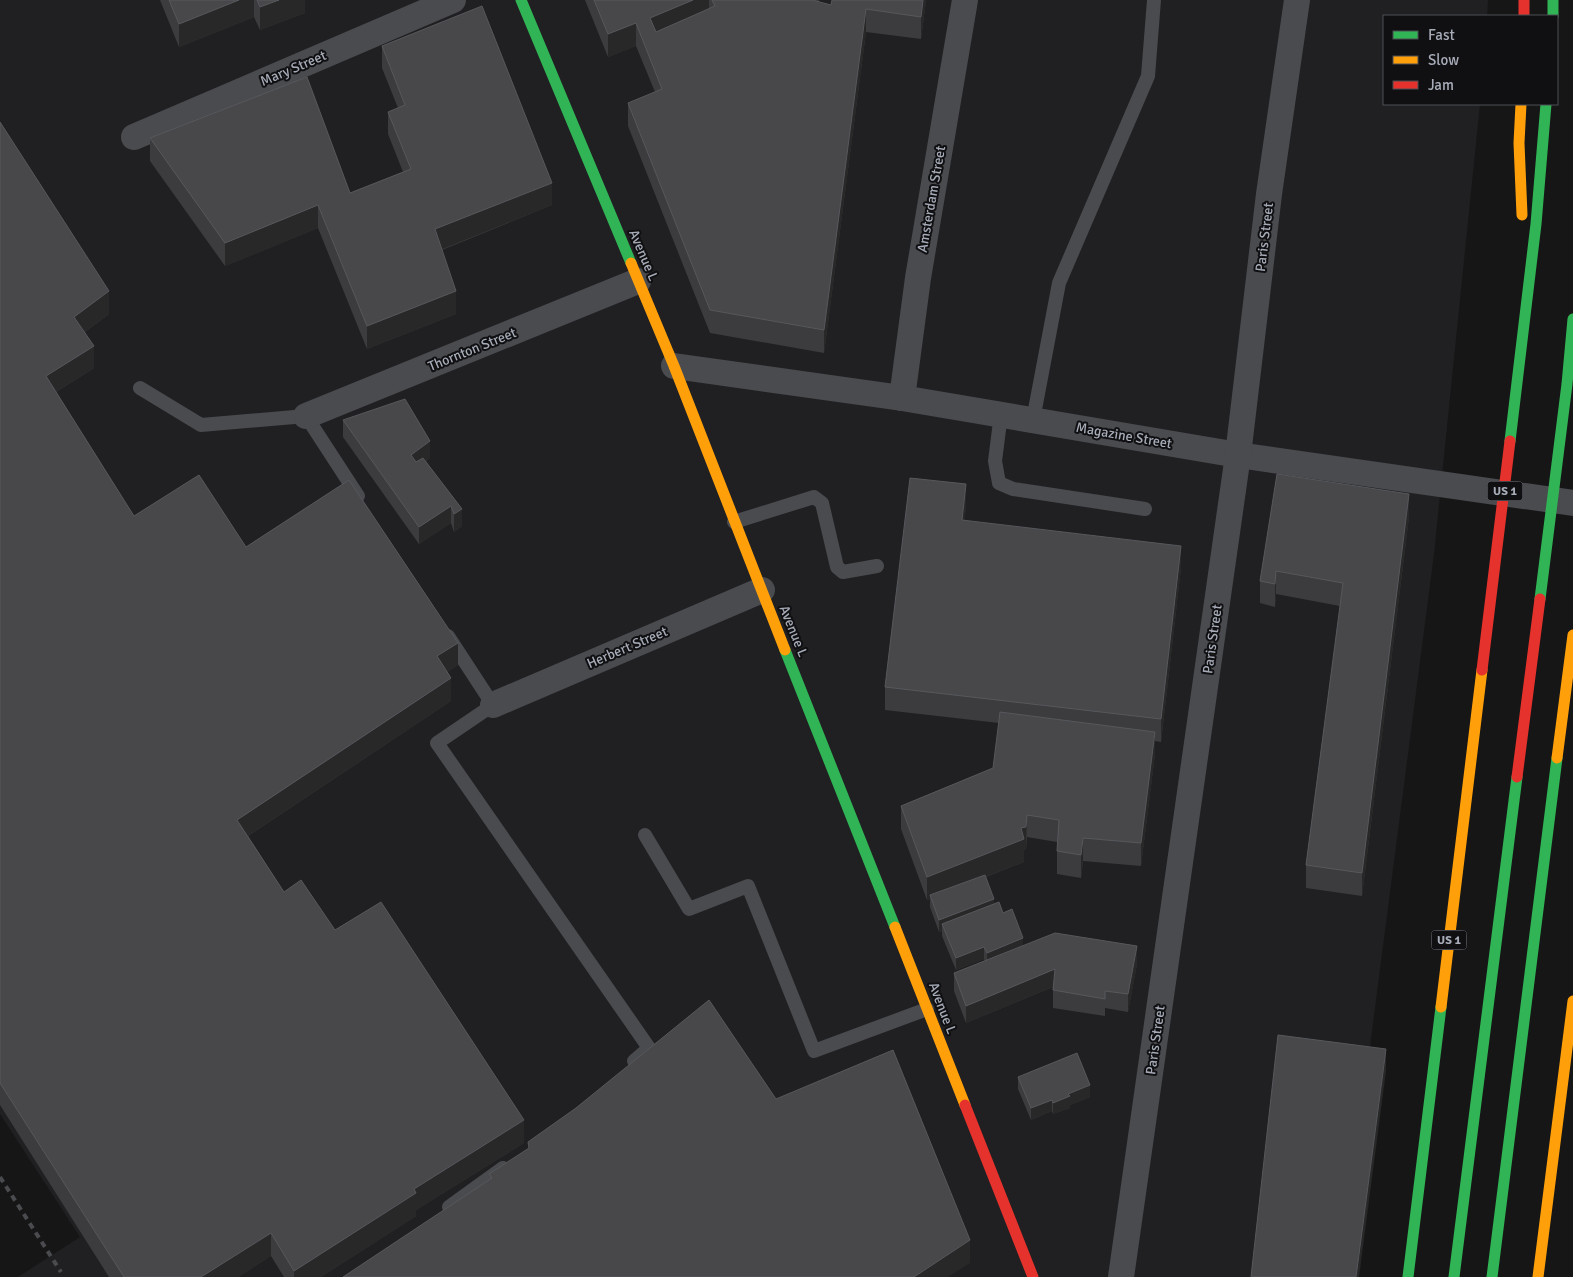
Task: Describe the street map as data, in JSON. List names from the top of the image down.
{
  "streets": {
    "main road": ["Avenue L", "US 1"],
    "street": [
      "Mary Street",
      "Amsterdam Street",
      "Paris Street",
      "Thornton Street",
      "Magazine Street",
      "Herbert Street"
    ]
  },
  "crossings": [
    ["Amsterdam Street", "Magazine Street"],
    ["Paris Street", "Magazine Street"],
    ["Avenue L", "Thornton Street"],
    ["Avenue L", "Magazine Street"],
    ["Avenue L", "Herbert Street"]
  ],
  "legend": ["Fast", "Slow", "Jam"]
}
